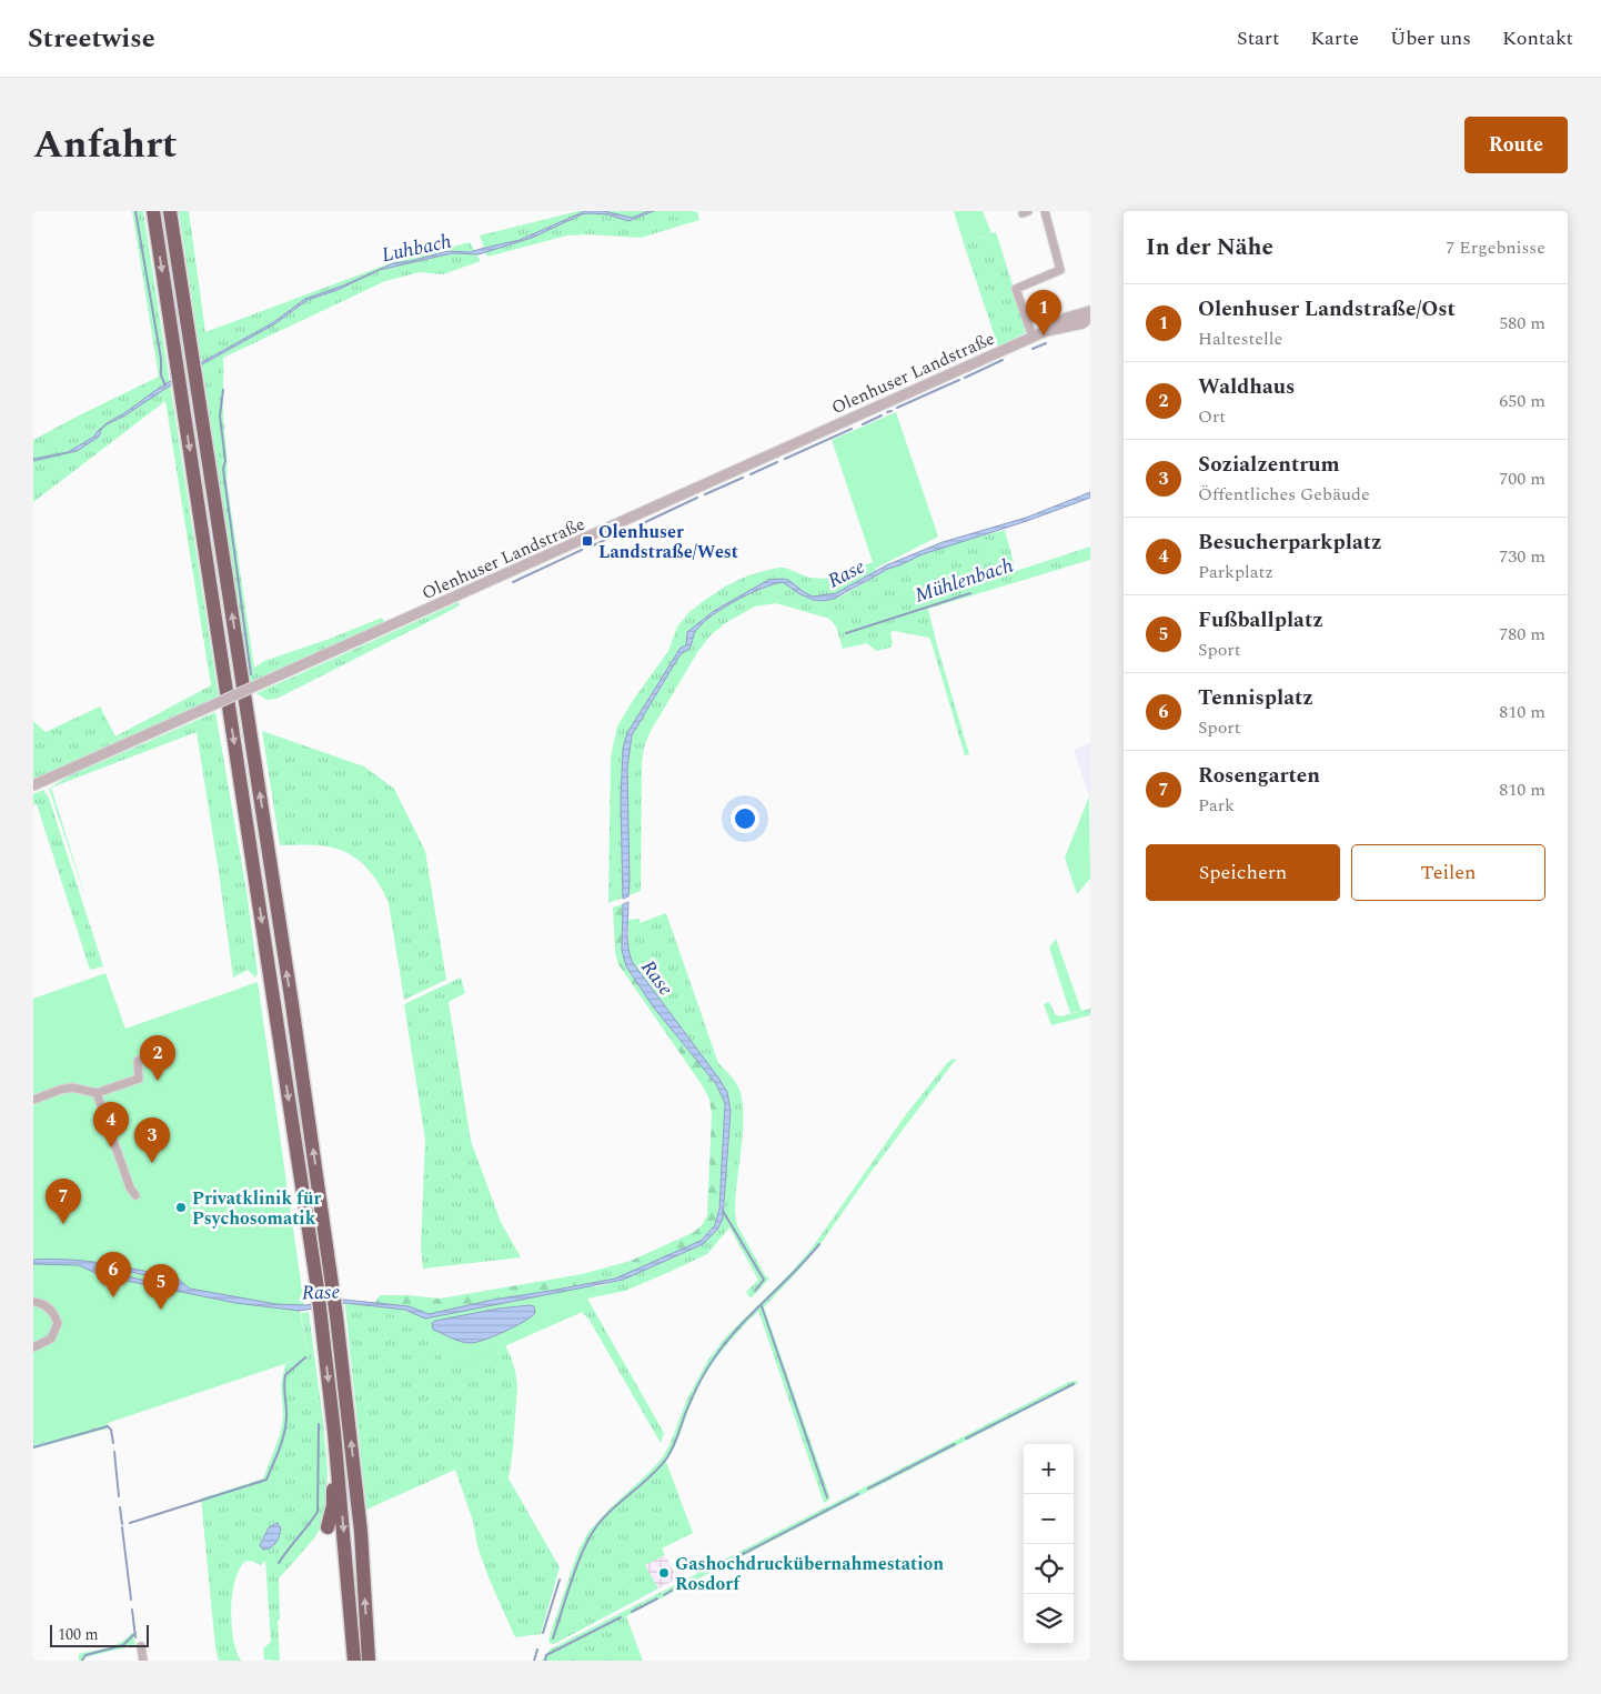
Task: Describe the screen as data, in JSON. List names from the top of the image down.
{
  "streets": {
    "street": ["Olenhuser Landstraße"]
  },
  "water": ["Luhbach", "Rase", "Mühlenbach"],
  "places": {
    "transit": ["Olenhuser Landstraße/West"],
    "other": ["Privatklinik für Psychosomatik", "Gashochdruckübernahmestation Rosdorf"]
  },
  "scale_bar": "100 m",
  "page": {
    "header": "Streetwise",
    "nav": [
      "Start",
      "Karte",
      "Über uns",
      "Kontakt"
    ],
    "title": "Anfahrt",
    "buttons": [
      "Route",
      ["Speichern", "Teilen"]
    ],
    "heading": ["In der Nähe", "7 Ergebnisse"],
    "list": [
      {
        "mark": "1",
        "name": "Olenhuser Landstraße/Ost",
        "note": "Haltestelle",
        "value": "580 m"
      },
      {
        "mark": "2",
        "name": "Waldhaus",
        "note": "Ort",
        "value": "650 m"
      },
      {
        "mark": "3",
        "name": "Sozialzentrum",
        "note": "Öffentliches Gebäude",
        "value": "700 m"
      },
      {
        "mark": "4",
        "name": "Besucherparkplatz",
        "note": "Parkplatz",
        "value": "730 m"
      },
      {
        "mark": "5",
        "name": "Fußballplatz",
        "note": "Sport",
        "value": "780 m"
      },
      {
        "mark": "6",
        "name": "Tennisplatz",
        "note": "Sport",
        "value": "810 m"
      },
      {
        "mark": "7",
        "name": "Rosengarten",
        "note": "Park",
        "value": "810 m"
      }
    ],
    "pins": [
      "1",
      "2",
      "4",
      "3",
      "7",
      "6",
      "5"
    ],
    "map_buttons": ["+", "−"],
    "scale": "100 m"
  }
}
